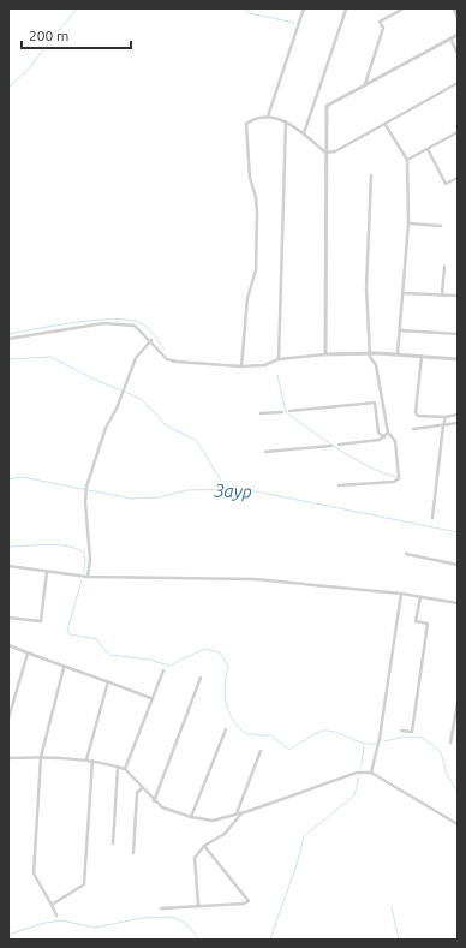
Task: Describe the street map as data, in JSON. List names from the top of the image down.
{
  "water": ["Заур"],
  "scale_bar": "200 m"
}
